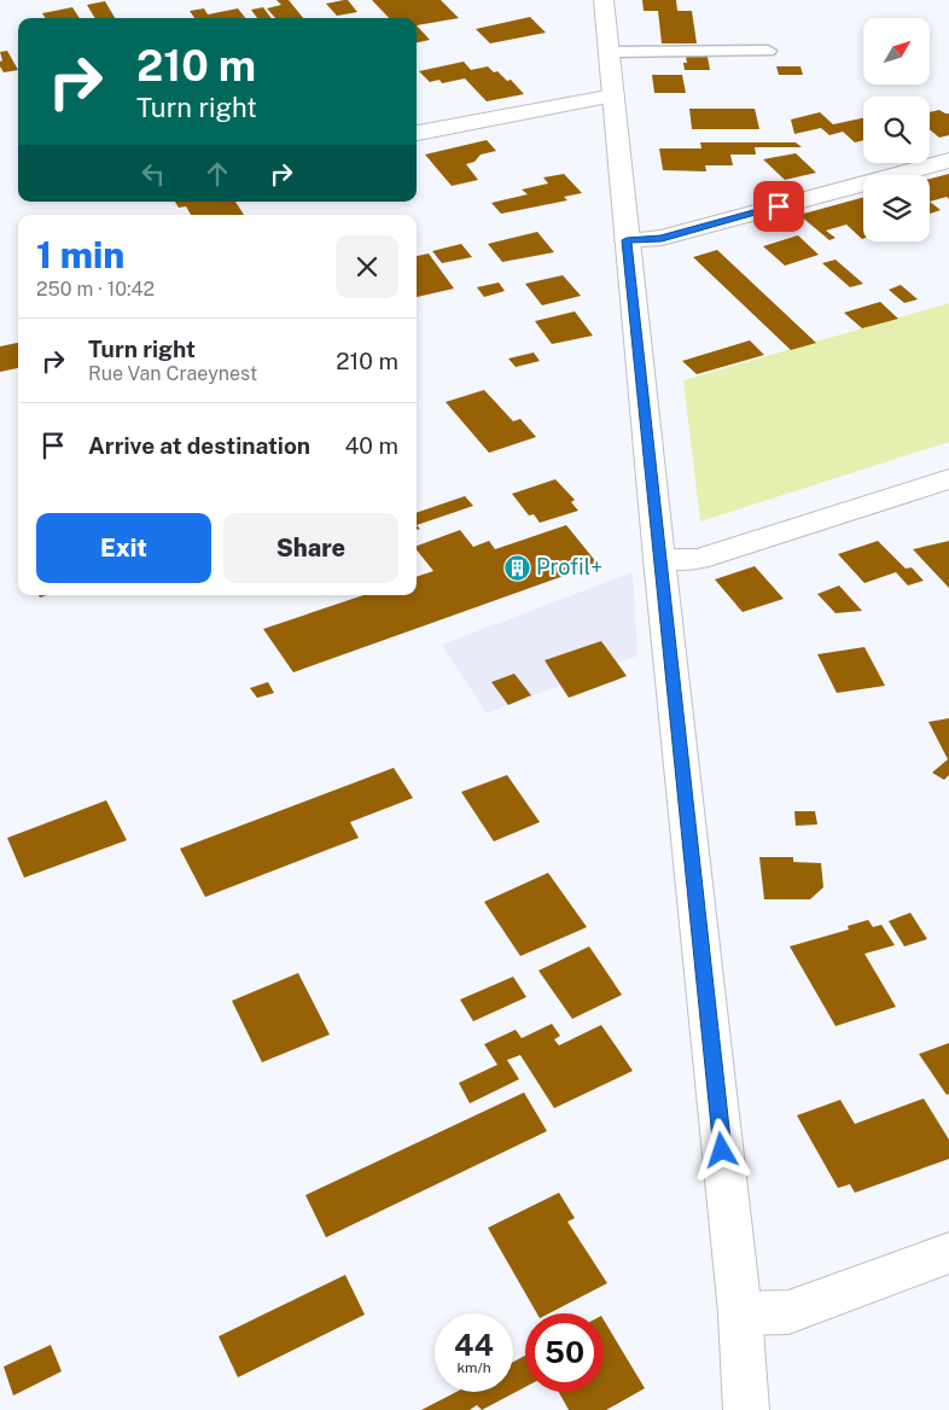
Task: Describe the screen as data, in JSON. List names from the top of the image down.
{
  "places": {
    "building": ["Profil+"]
  },
  "north": "top right",
  "page": {
    "turn": ["210 m", "Turn right"],
    "heading": ["1 min", "250 m · 10:42"],
    "list": [
      {
        "name": "Turn right",
        "note": "Rue Van Craeynest",
        "value": "210 m"
      },
      {
        "name": "Arrive at destination",
        "value": "40 m"
      }
    ],
    "buttons": ["Exit", "Share"],
    "speed": "44 km/h",
    "limit": "50"
  }
}
